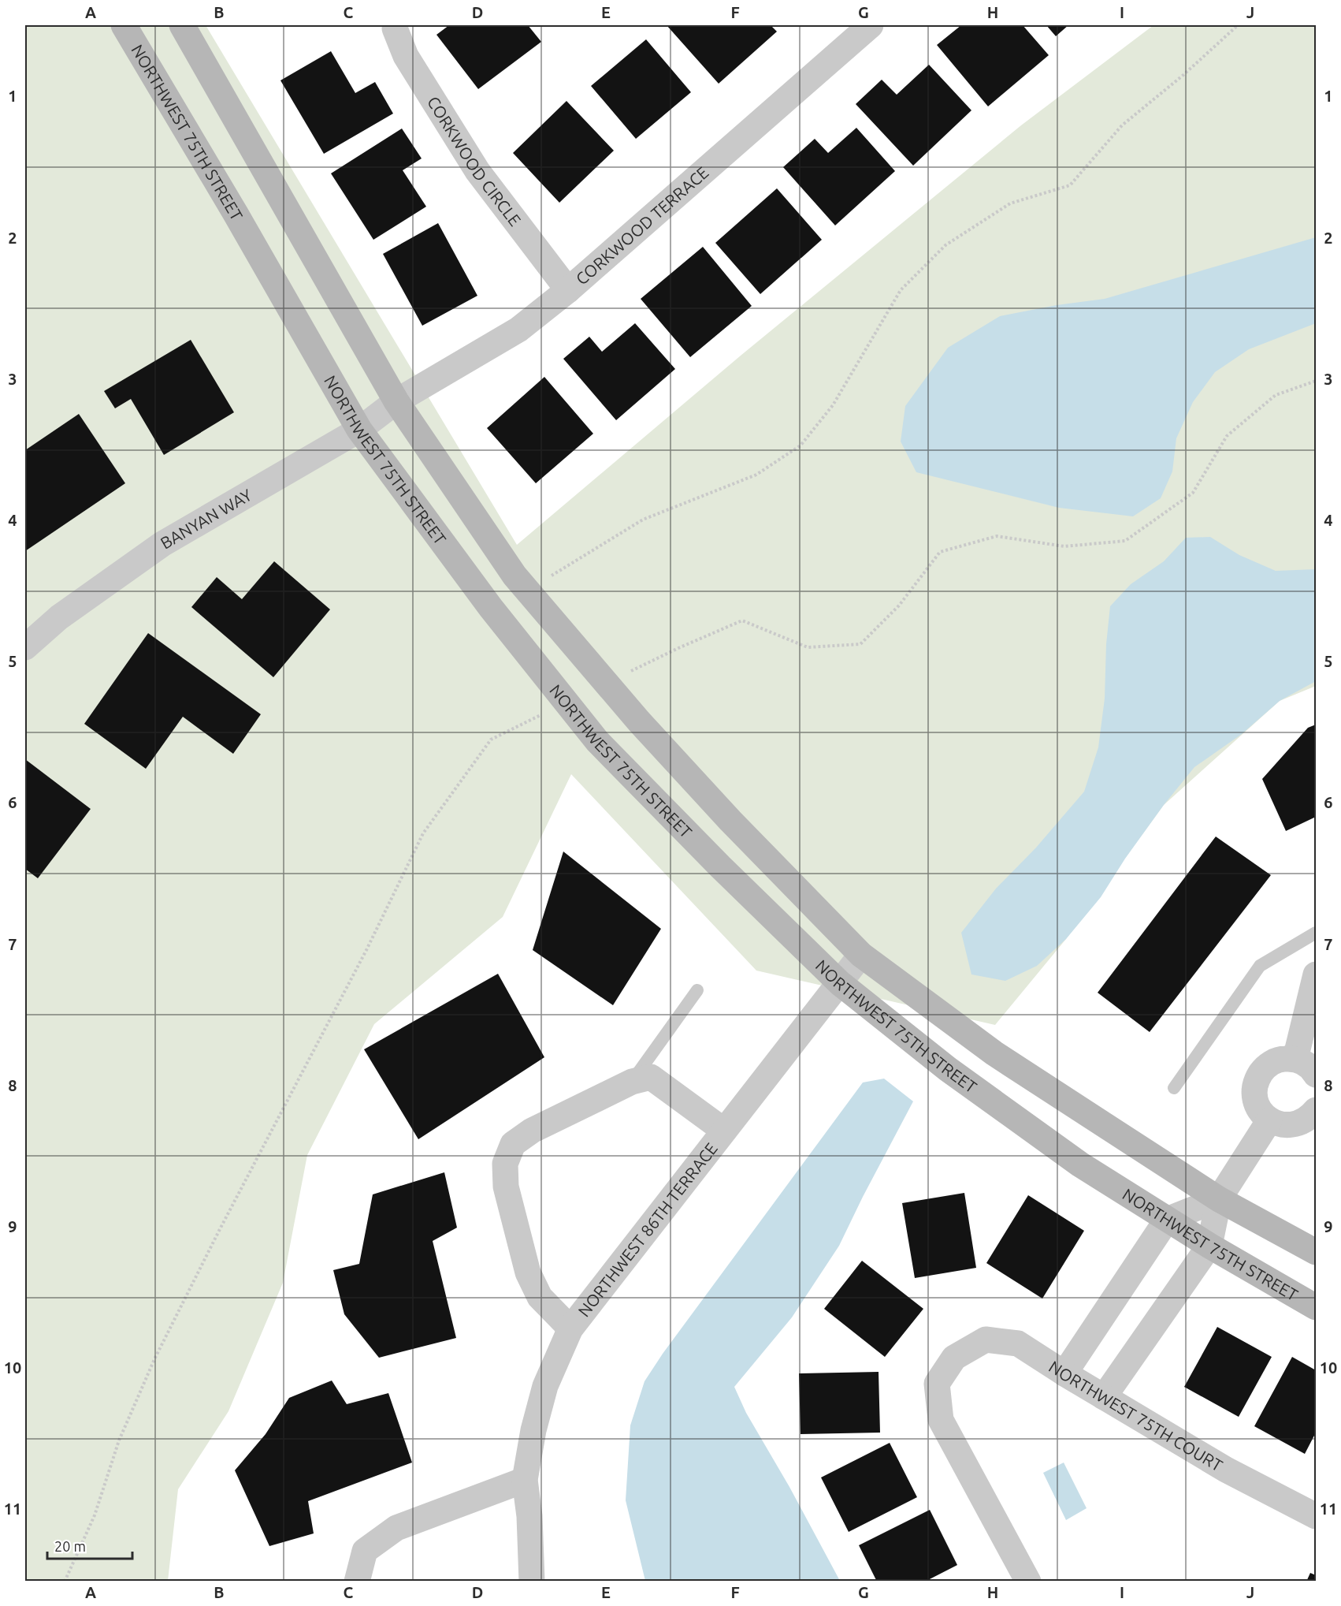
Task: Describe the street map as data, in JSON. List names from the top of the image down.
{
  "streets": {
    "street": [
      "NORTHWEST 75TH STREET",
      "CORKWOOD CIRCLE",
      "CORKWOOD TERRACE",
      "BANYAN WAY",
      "NORTHWEST 86TH TERRACE",
      "NORTHWEST 75TH COURT"
    ]
  },
  "crossings": [
    ["NORTHWEST 75TH STREET", "CORKWOOD TERRACE"],
    ["NORTHWEST 75TH STREET", "BANYAN WAY"],
    ["NORTHWEST 75TH STREET", "NORTHWEST 86TH TERRACE"],
    ["CORKWOOD CIRCLE", "CORKWOOD TERRACE"],
    ["CORKWOOD TERRACE", "BANYAN WAY"]
  ],
  "scale_bar": "20 m",
  "grid": {
    "columns": [
      "A",
      "B",
      "C",
      "D",
      "E",
      "F",
      "G",
      "H",
      "I",
      "J"
    ],
    "rows": [
      "1",
      "2",
      "3",
      "4",
      "5",
      "6",
      "7",
      "8",
      "9",
      "10",
      "11"
    ]
  }
}
